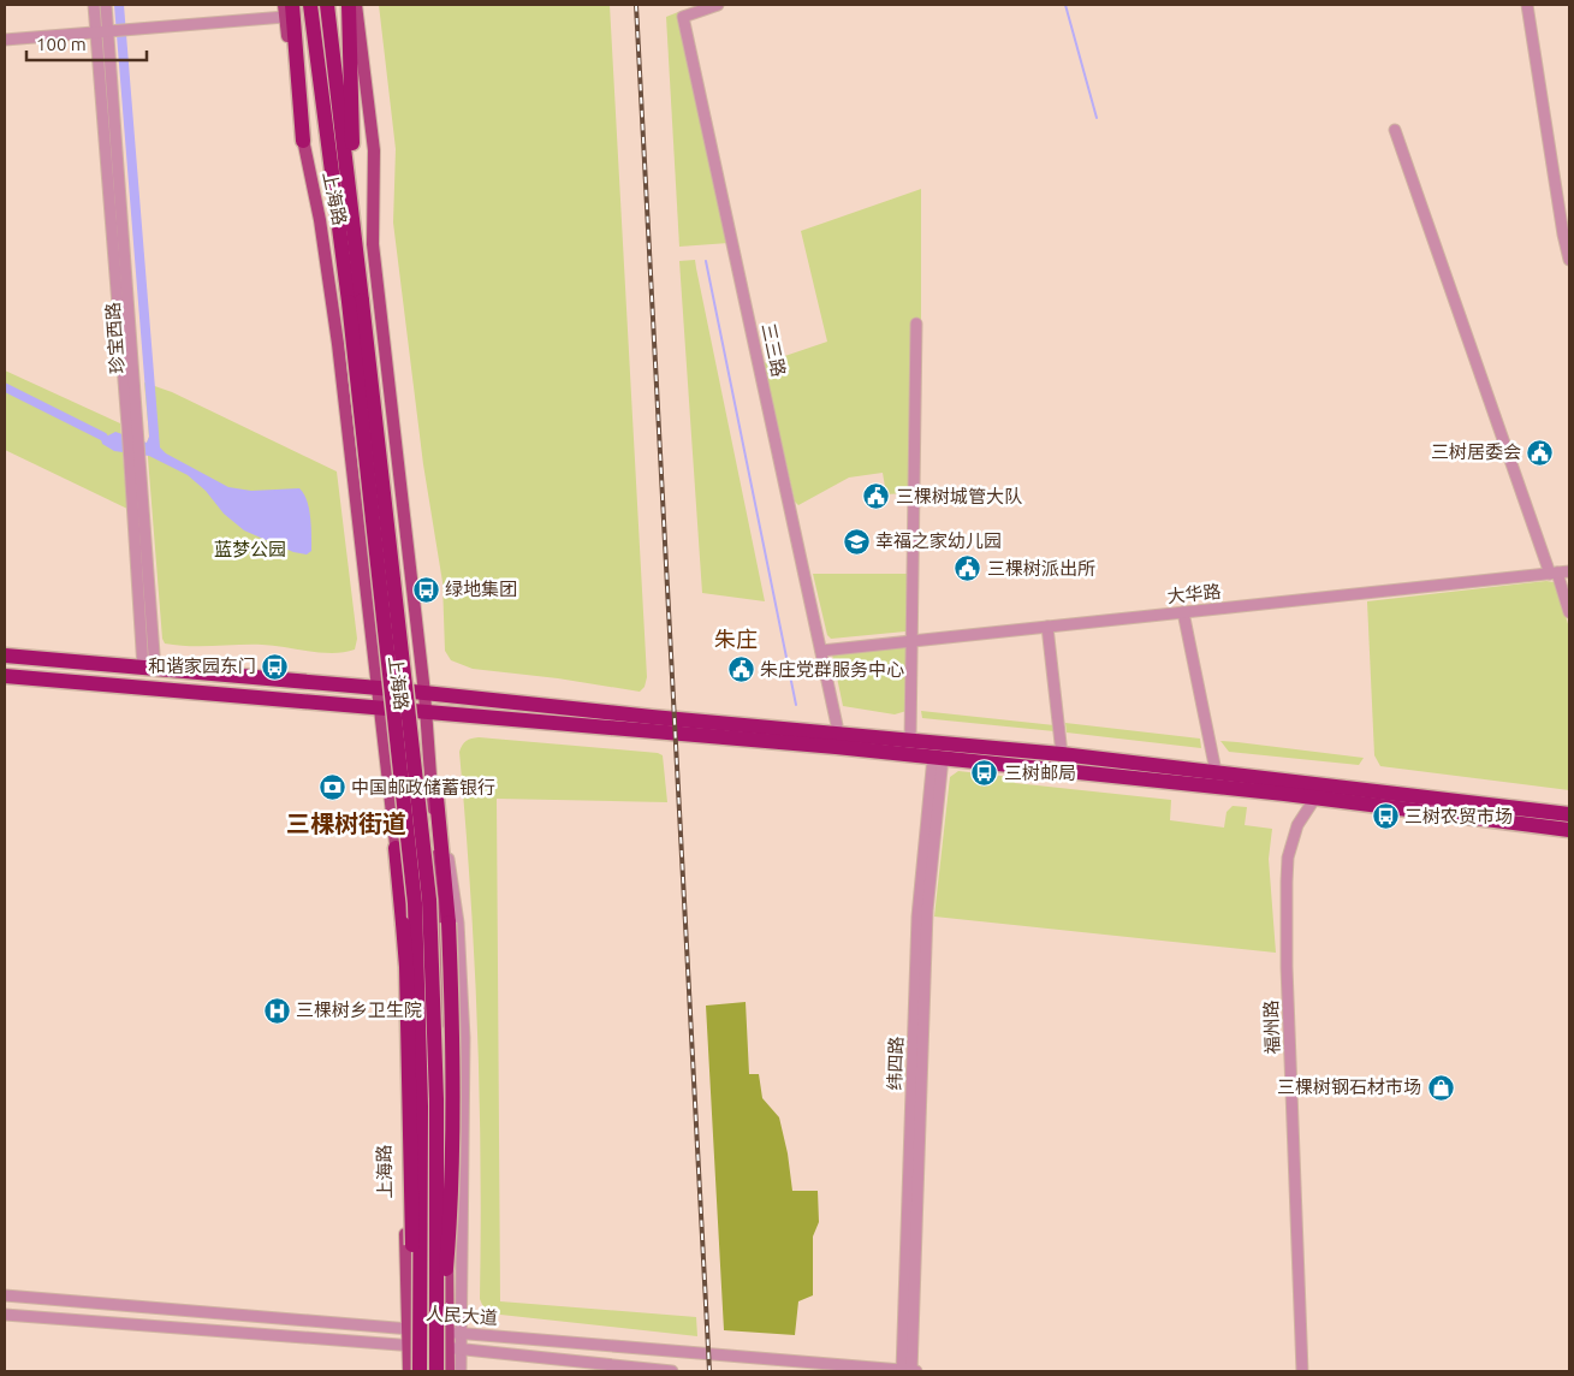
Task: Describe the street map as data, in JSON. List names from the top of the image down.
{
  "streets": {
    "highway": ["上海路"],
    "street": [
      "珍宝西路",
      "三三路",
      "大华路",
      "福州路",
      "纬四路",
      "人民大道"
    ]
  },
  "crossings": [
    ["上海路", "人民大道"],
    ["三三路", "大华路"],
    ["纬四路", "人民大道"]
  ],
  "districts": ["朱庄", "三棵树街道"],
  "parks": ["蓝梦公园"],
  "places": {
    "public building": [
      "三树居委会",
      "三棵树城管大队",
      "三棵树派出所",
      "朱庄党群服务中心"
    ],
    "school or university": ["幸福之家幼儿园"],
    "bus stop": [
      "绿地集团",
      "和谐家园东门",
      "三树邮局",
      "三树农贸市场"
    ],
    "bank": ["中国邮政储蓄银行"],
    "hospital": ["三棵树乡卫生院"],
    "shop": ["三棵树钢石材市场"]
  },
  "scale_bar": "100 m"
}
